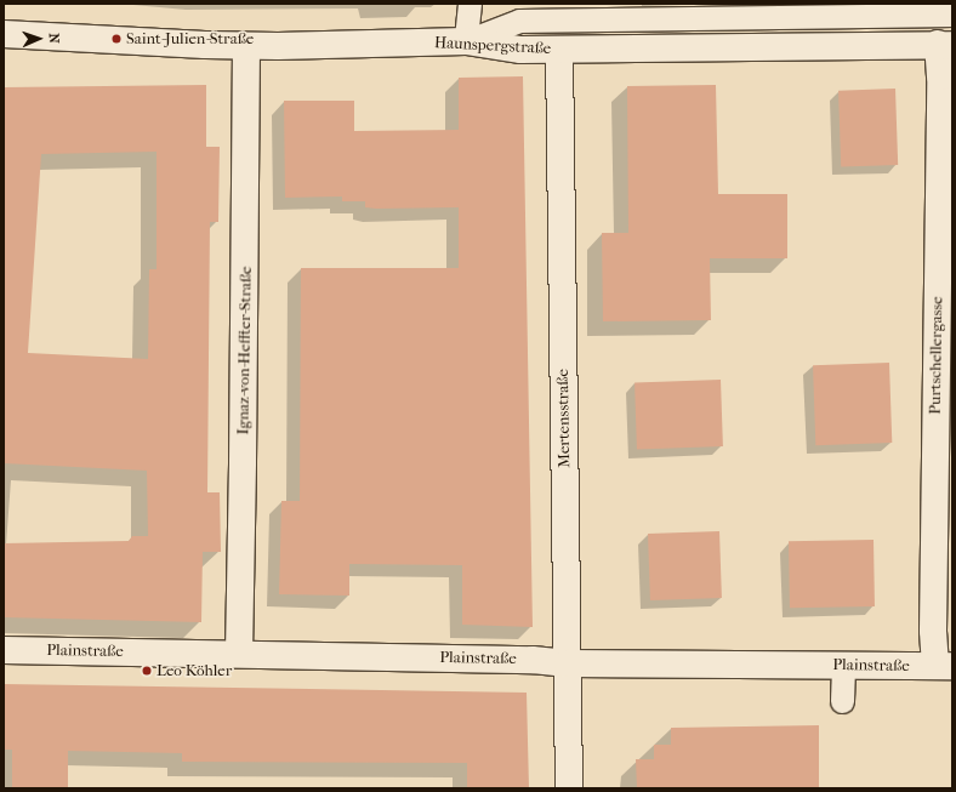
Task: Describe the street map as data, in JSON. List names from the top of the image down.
{
  "streets": {
    "street": [
      "Haunspergstraße",
      "Ignaz-von-Heffter-Straße",
      "Purtschellergasse",
      "Mertensstraße",
      "Plainstraße"
    ]
  },
  "crossings": [
    ["Haunspergstraße", "Ignaz-von-Heffter-Straße"],
    ["Haunspergstraße", "Purtschellergasse"],
    ["Haunspergstraße", "Mertensstraße"],
    ["Ignaz-von-Heffter-Straße", "Plainstraße"],
    ["Purtschellergasse", "Plainstraße"],
    ["Mertensstraße", "Plainstraße"]
  ],
  "places": ["Saint-Julien-Straße", "Leo Köhler"],
  "north": "right"
}
